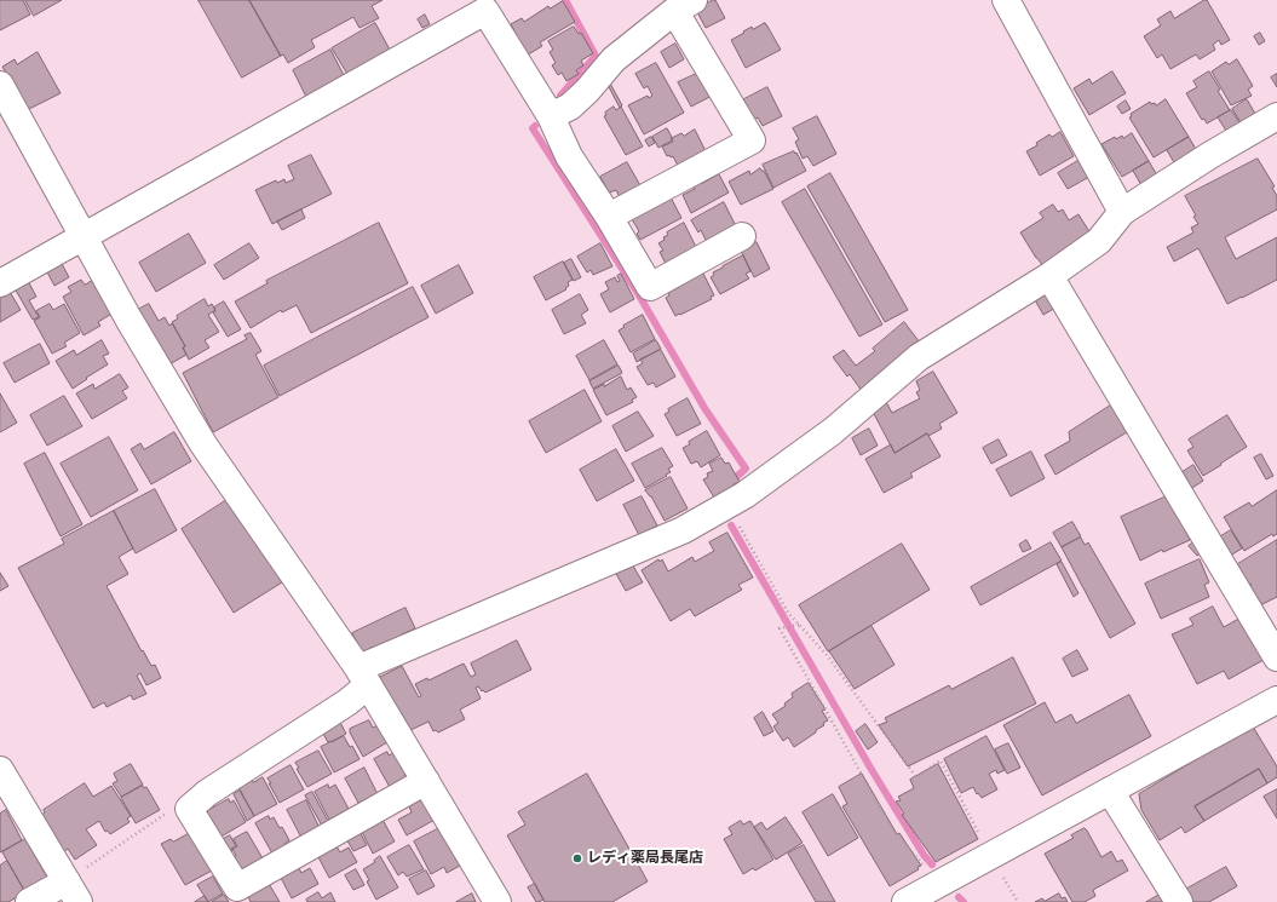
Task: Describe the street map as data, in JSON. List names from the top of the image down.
{
  "places": ["レディ薬局長尾店"]
}
